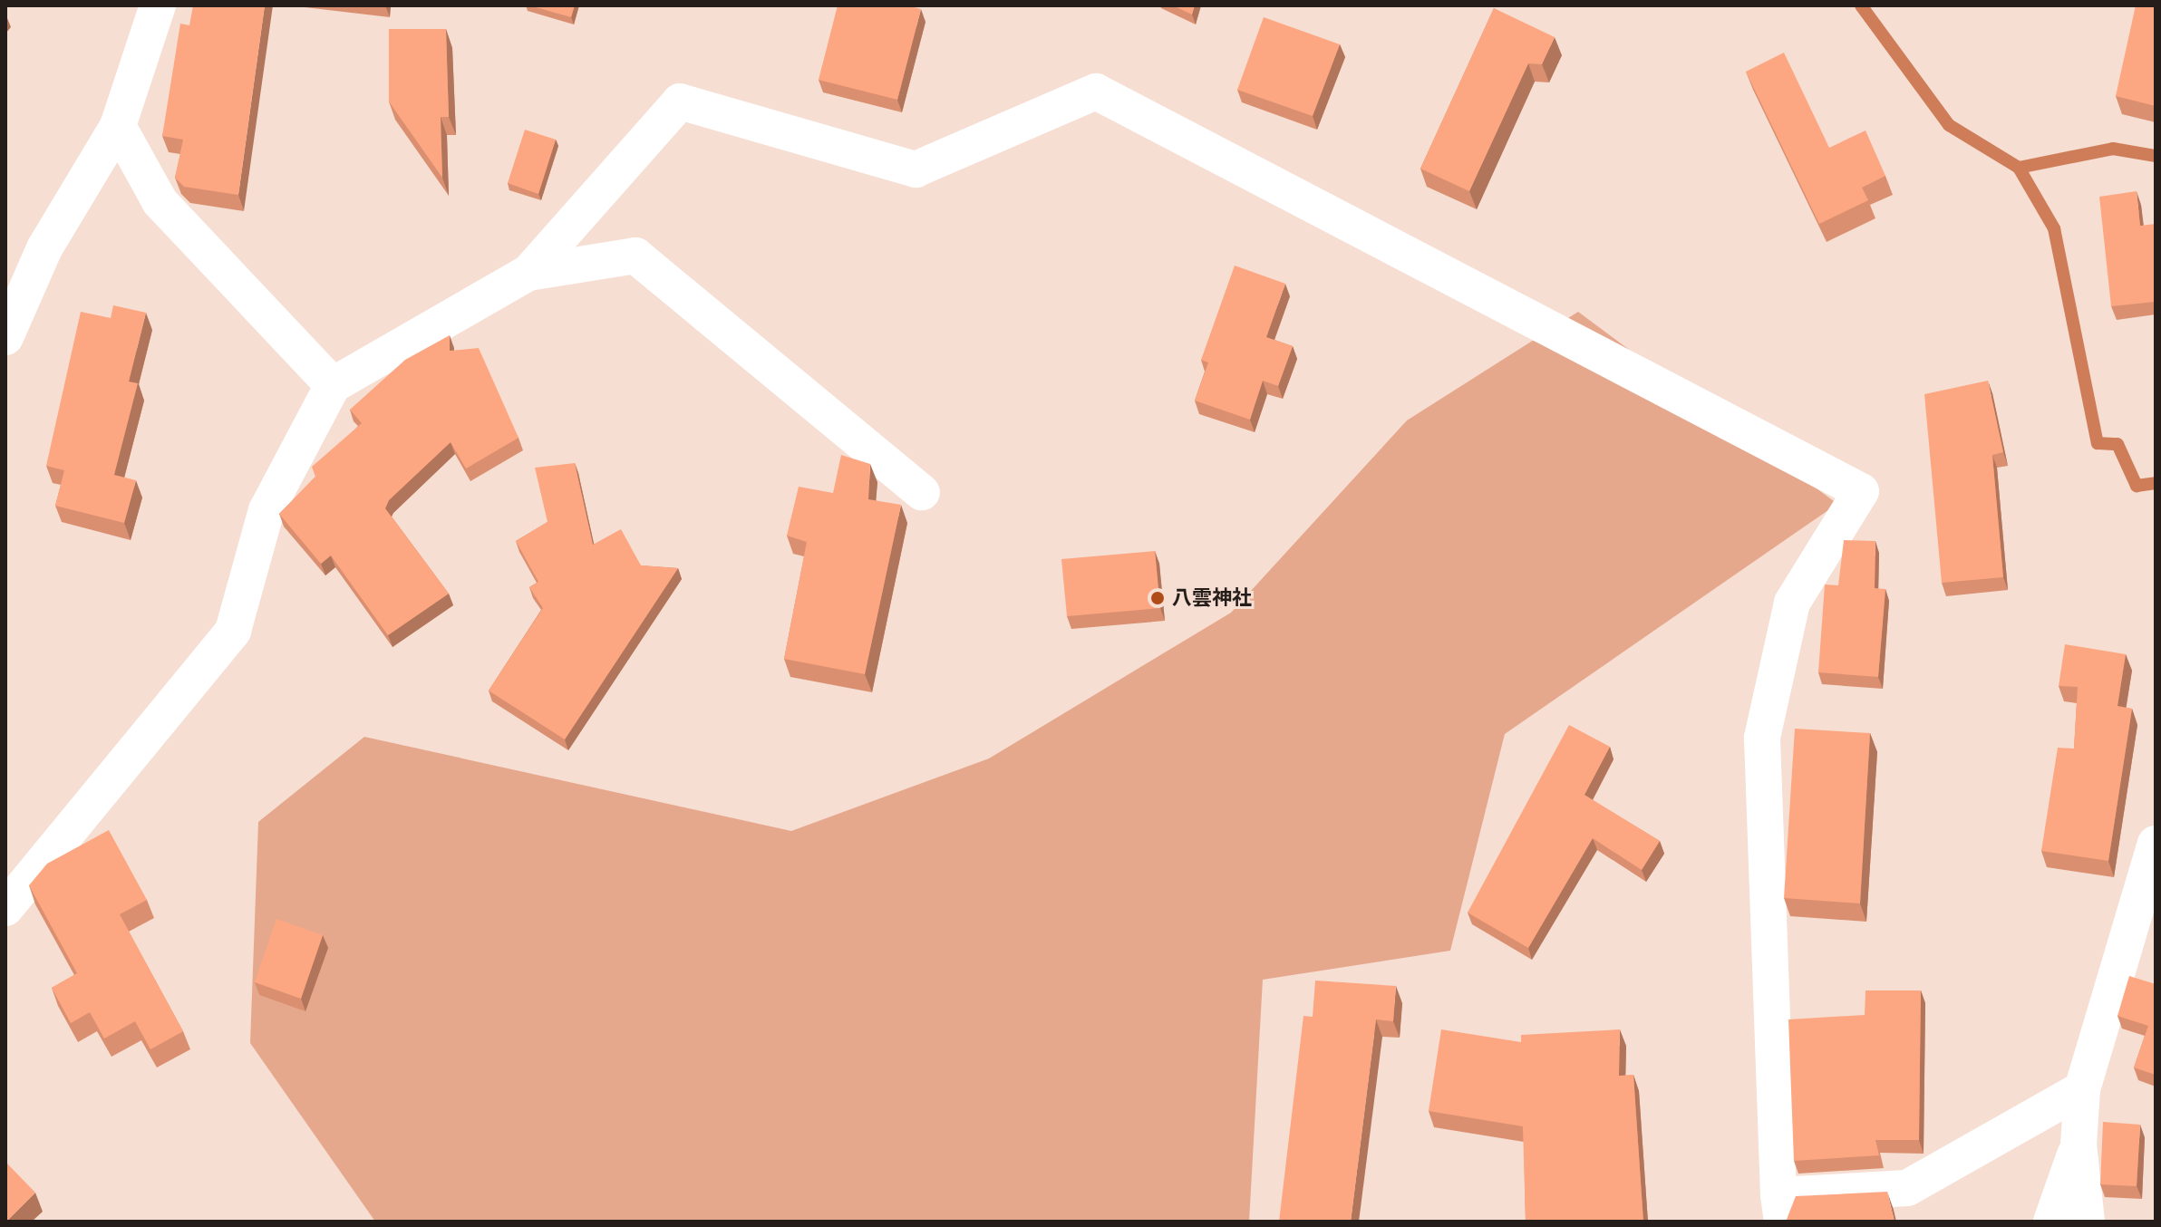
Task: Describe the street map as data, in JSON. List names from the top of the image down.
{
  "places": ["八雲神社"]
}
